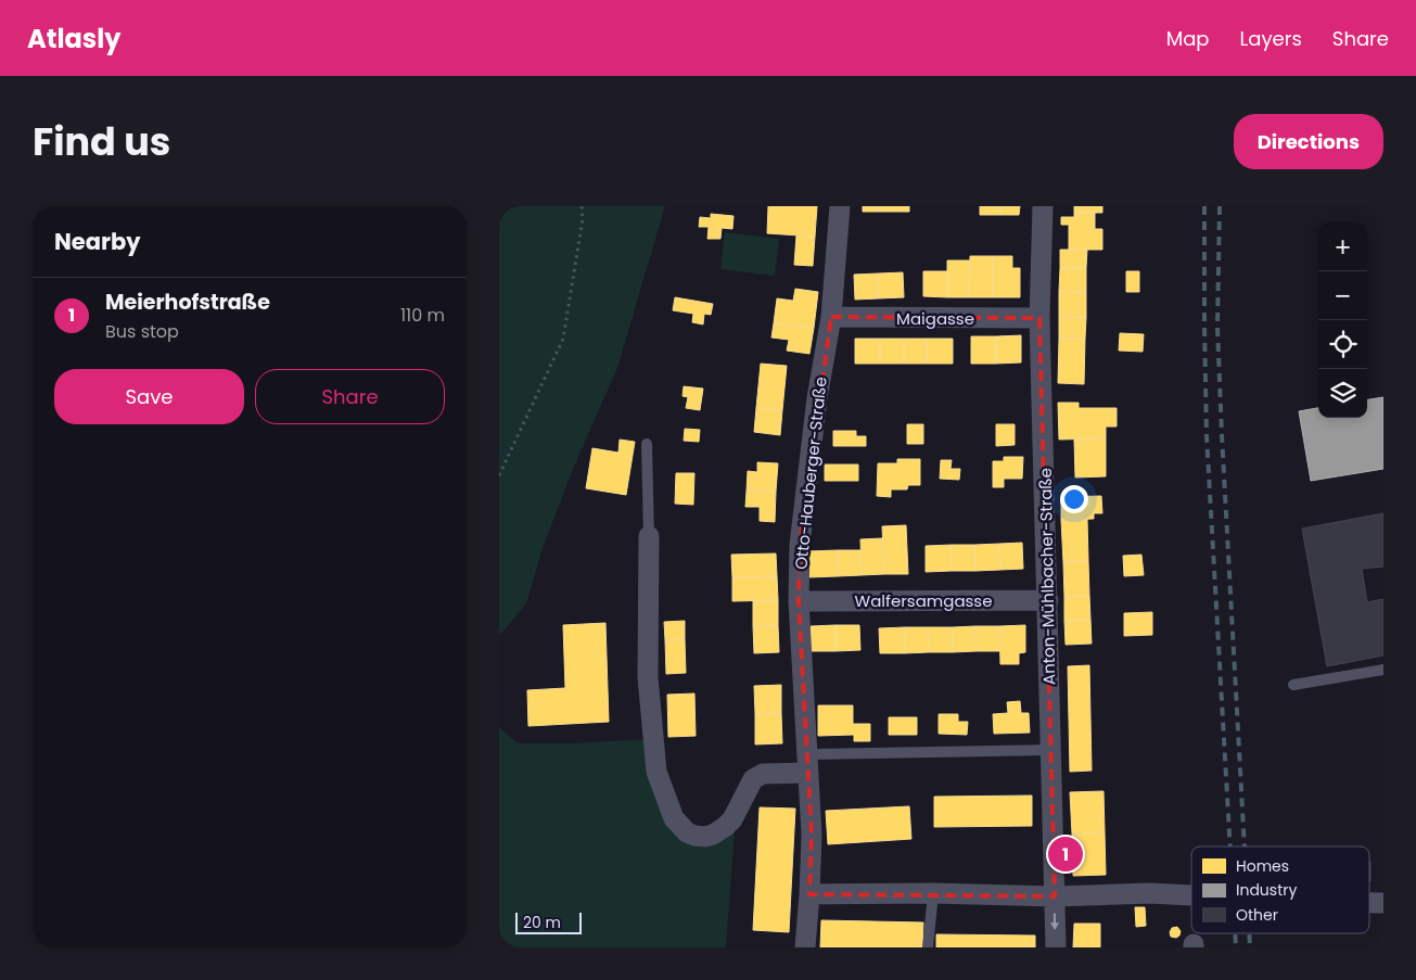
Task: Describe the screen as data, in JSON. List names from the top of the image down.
{
  "streets": {
    "street": [
      "Maigasse",
      "Otto-Hauberger-Straße",
      "Anton-Mühlbacher-Straße",
      "Walfersamgasse"
    ]
  },
  "crossings": [
    ["Maigasse", "Otto-Hauberger-Straße"],
    ["Maigasse", "Anton-Mühlbacher-Straße"],
    ["Otto-Hauberger-Straße", "Walfersamgasse"],
    ["Anton-Mühlbacher-Straße", "Walfersamgasse"]
  ],
  "legend": ["Homes", "Industry", "Other"],
  "scale_bar": "20 m",
  "page": {
    "header": "Atlasly",
    "nav": ["Map", "Layers", "Share"],
    "title": "Find us",
    "buttons": [
      "Directions",
      ["Save", "Share"]
    ],
    "heading": "Nearby",
    "map_buttons": ["+", "−"],
    "list": [
      {
        "mark": "1",
        "name": "Meierhofstraße",
        "note": "Bus stop",
        "value": "110 m"
      }
    ],
    "pins": "1",
    "scale": "20 m"
  }
}
